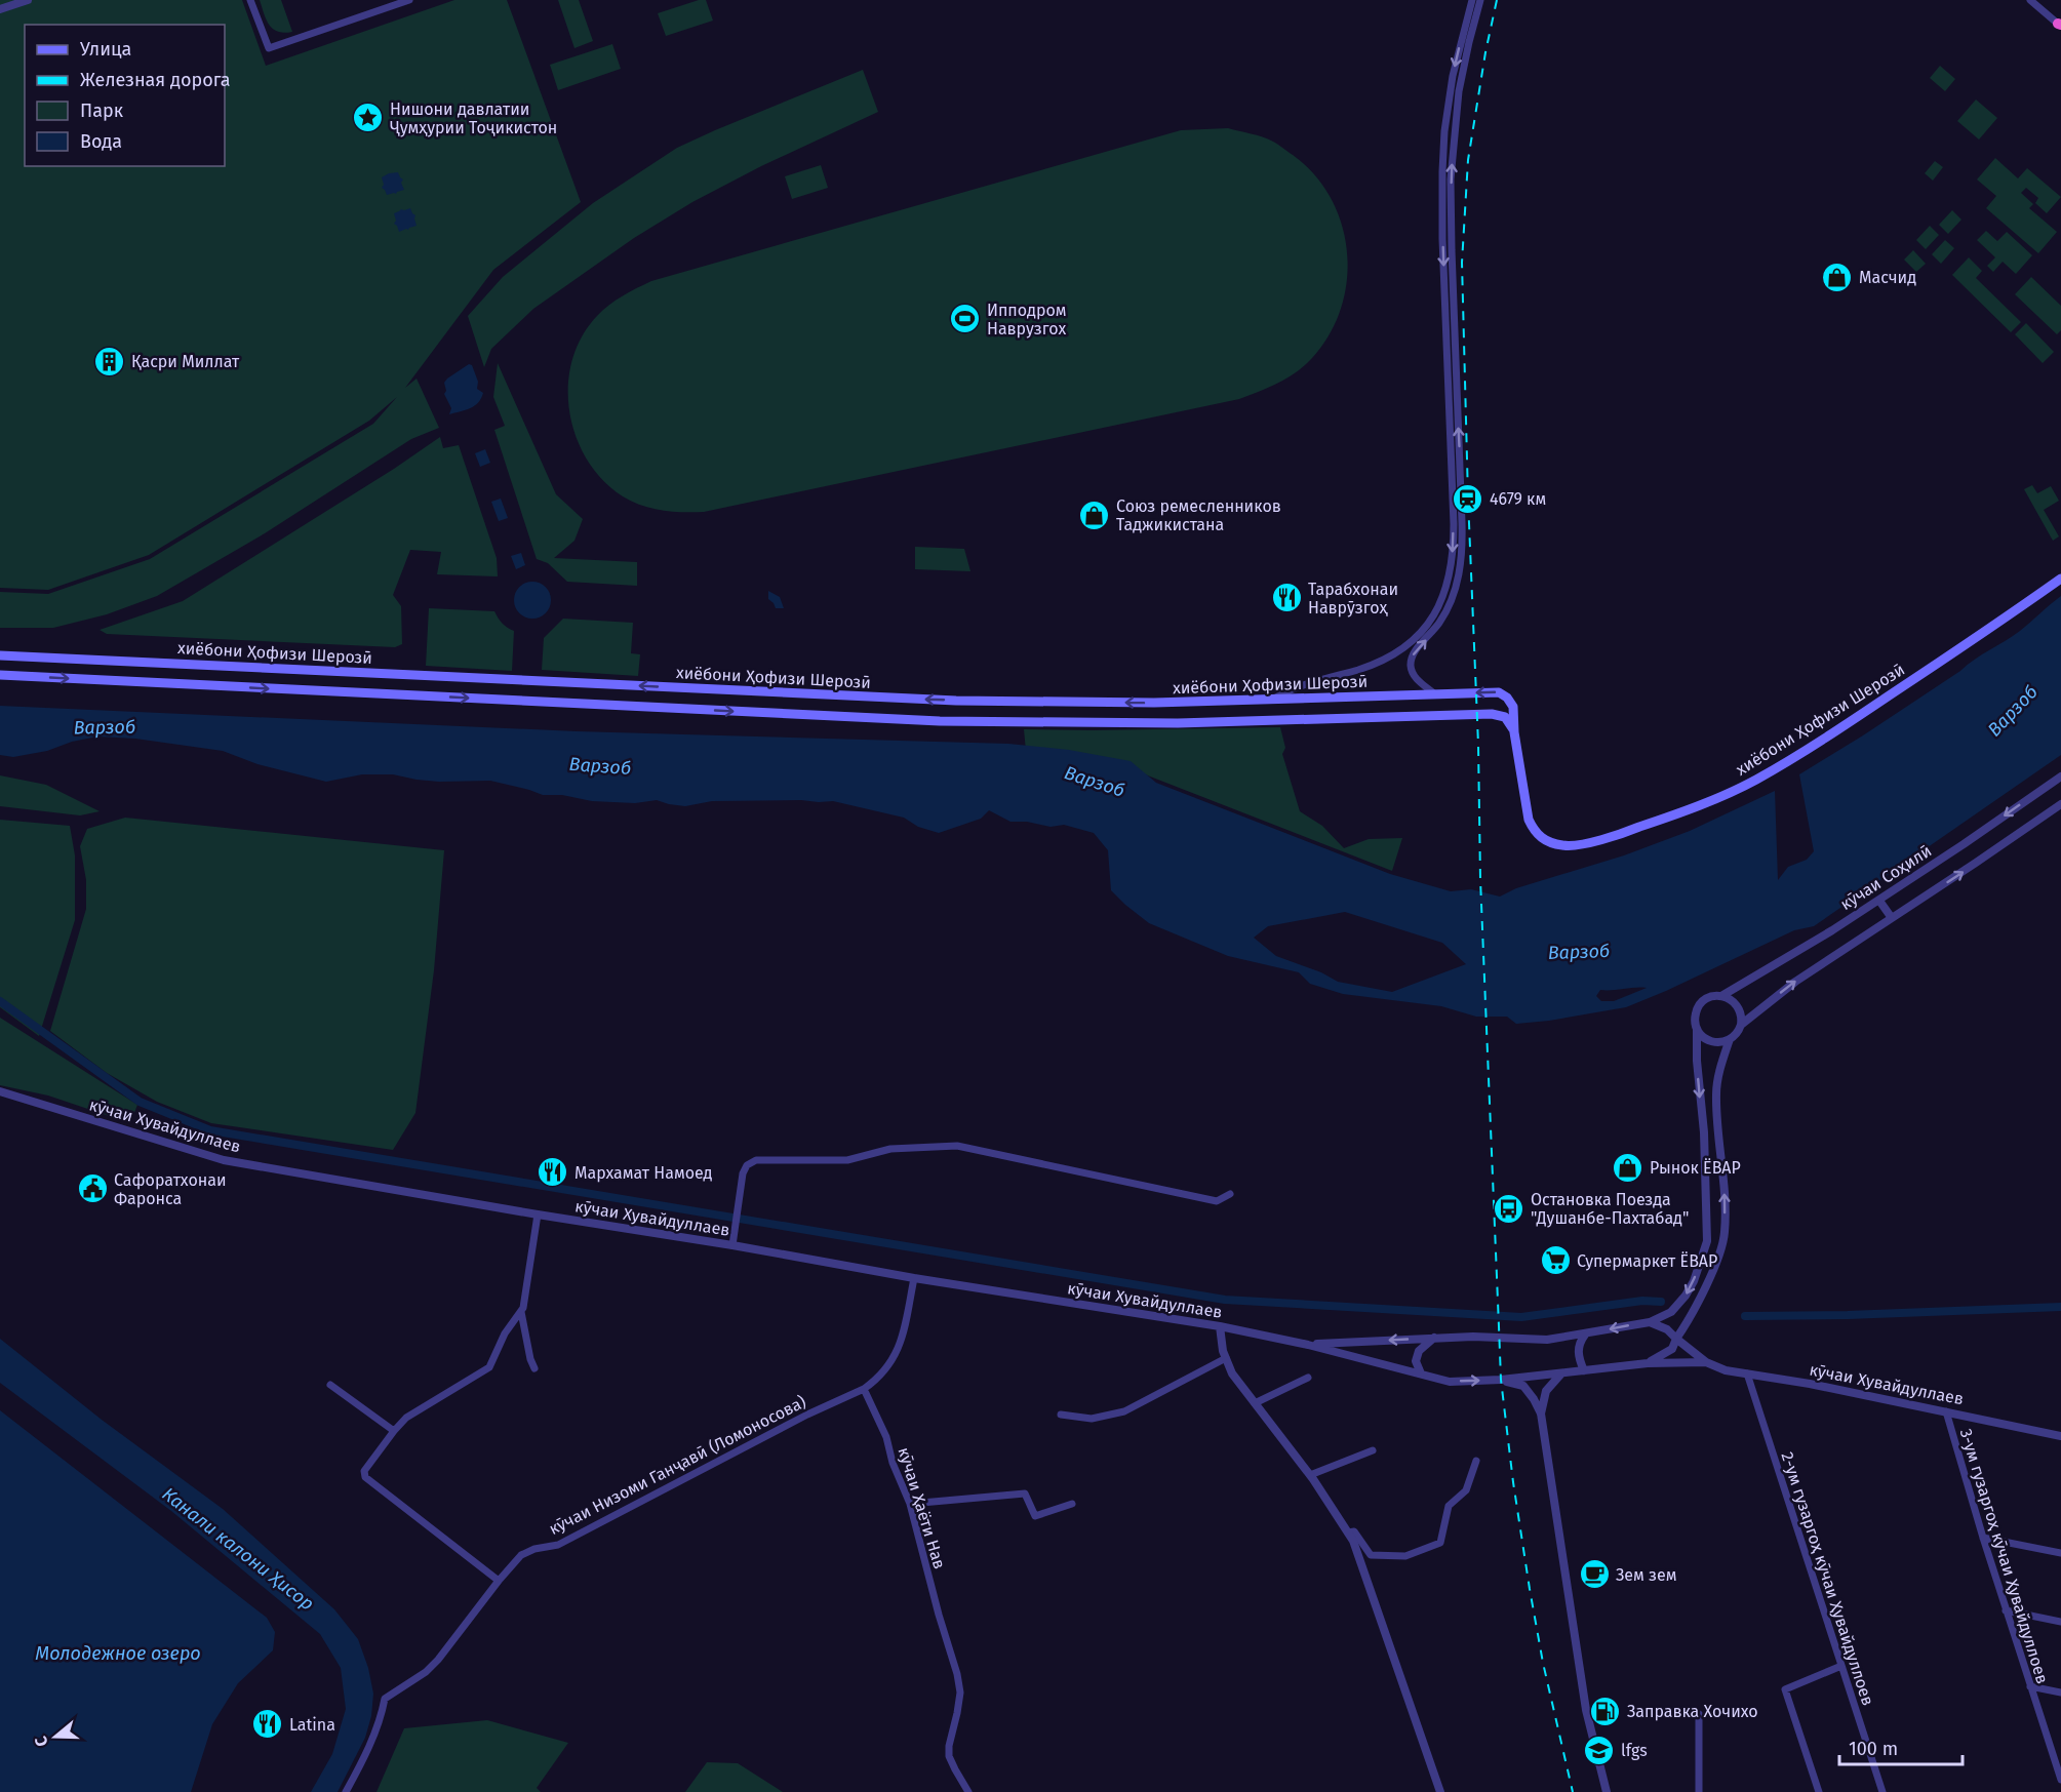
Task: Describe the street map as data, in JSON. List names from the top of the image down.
{
  "streets": {
    "main road": ["хиёбони Ҳофизи Шерозӣ"],
    "street": [
      "кӯчаи Соҳилӣ",
      "кӯчаи Хувайдуллаев",
      "кӯчаи Низоми Ганҷавӣ (Ломоносова)",
      "кӯчаи Ҳаёти Нав",
      "3-ум гузаргоҳ кӯчаи Ҳувайдуллоев",
      "2-ум гузаргоҳ кӯчаи Ҳувайдуллоев"
    ]
  },
  "crossings": [
    ["кӯчаи Соҳилӣ", "кӯчаи Хувайдуллаев"],
    ["кӯчаи Хувайдуллаев", "3-ум гузаргоҳ кӯчаи Ҳувайдуллоев"],
    ["кӯчаи Хувайдуллаев", "2-ум гузаргоҳ кӯчаи Ҳувайдуллоев"],
    ["кӯчаи Низоми Ганҷавӣ (Ломоносова)", "кӯчаи Ҳаёти Нав"]
  ],
  "water": ["Варзоб", "Канали калони Ҳисор", "Молодежное озеро"],
  "places": {
    "place": ["Нишони давлатии Ҷумҳурии Тоҷикистон"],
    "shop": ["Масчид", "Союз ремесленников Таджикистана", "Рынок ЁВАР"],
    "sports": ["Ипподром Наврузгох"],
    "building": ["Қасри Миллат"],
    "station": ["4679 км"],
    "restaurant": ["Тарабхонаи Наврӯзгоҳ", "Мархамат Намоед", "Latina"],
    "public building": ["Сафоратхонаи Фаронса"],
    "bus stop": ["Остановка Поезда \"Душанбе-Пахтабад\""],
    "supermarket": ["Супермаркет ЁВАР"],
    "cafe": ["Зем зем"],
    "fuel station": ["Заправка Хочихо"],
    "school or university": ["lfgs"]
  },
  "legend": [
    "Улица",
    "Железная дорога",
    "Парк",
    "Вода"
  ],
  "scale_bar": "100 m",
  "north": "left"
}
